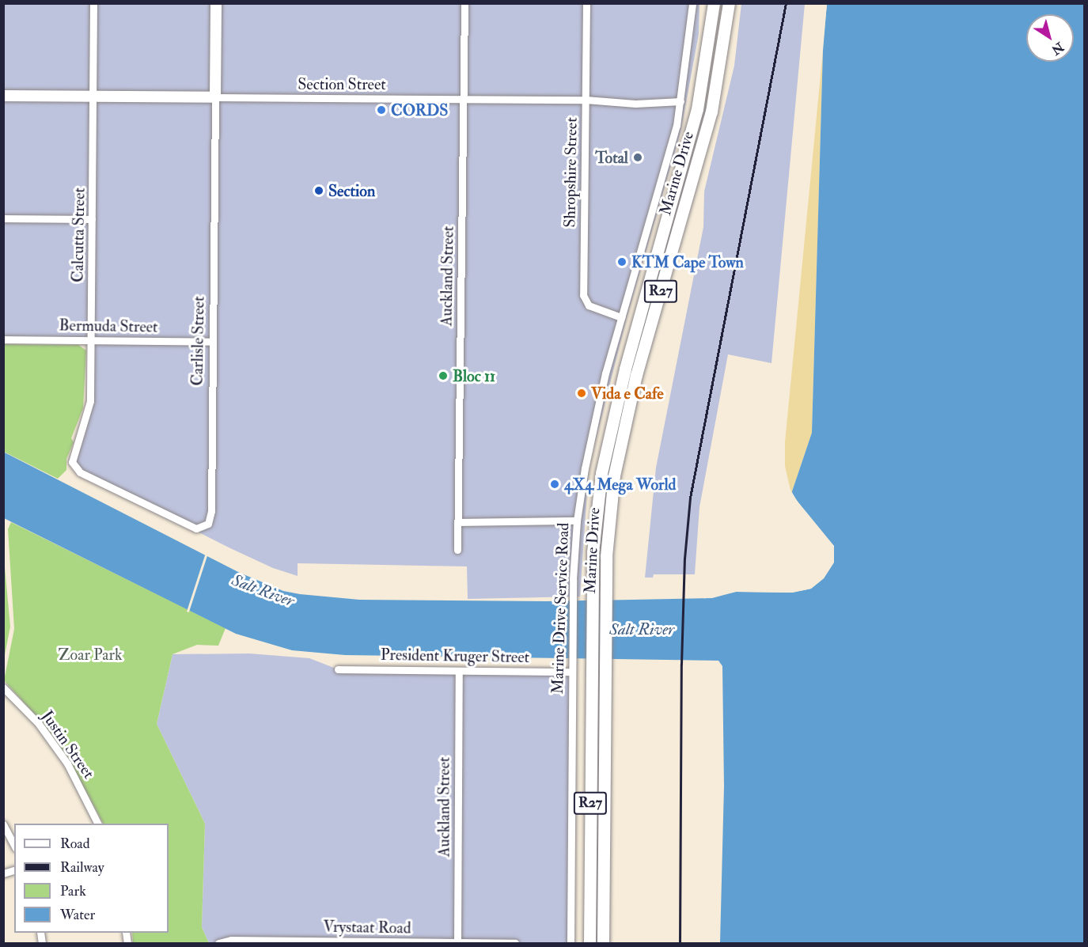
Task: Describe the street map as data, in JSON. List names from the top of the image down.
{
  "streets": {
    "main road": ["Marine Drive", "R27"],
    "street": [
      "Section Street",
      "Shropshire Street",
      "Calcutta Street",
      "Auckland Street",
      "Bermuda Street",
      "Carlisle Street",
      "Marine Drive Service Road",
      "President Kruger Street",
      "Justin Street",
      "Vrystaat Road"
    ]
  },
  "crossings": [
    ["Section Street", "Shropshire Street"],
    ["Section Street", "Calcutta Street"],
    ["Section Street", "Auckland Street"],
    ["Section Street", "Carlisle Street"],
    ["Section Street", "Marine Drive Service Road"],
    ["Shropshire Street", "Marine Drive Service Road"],
    ["Calcutta Street", "Bermuda Street"],
    ["Calcutta Street", "Carlisle Street"],
    ["Auckland Street", "President Kruger Street"],
    ["Auckland Street", "Vrystaat Road"],
    ["Bermuda Street", "Carlisle Street"],
    ["Marine Drive Service Road", "President Kruger Street"]
  ],
  "water": ["Salt River"],
  "parks": ["Zoar Park"],
  "places": [
    "CORDS",
    "Total",
    "Section",
    "KTM Cape Town",
    "Bloc 11",
    "Vida e Cafe",
    "4X4 Mega World"
  ],
  "legend": [
    "Road",
    "Railway",
    "Park",
    "Water"
  ],
  "north": "bottom right"
}
